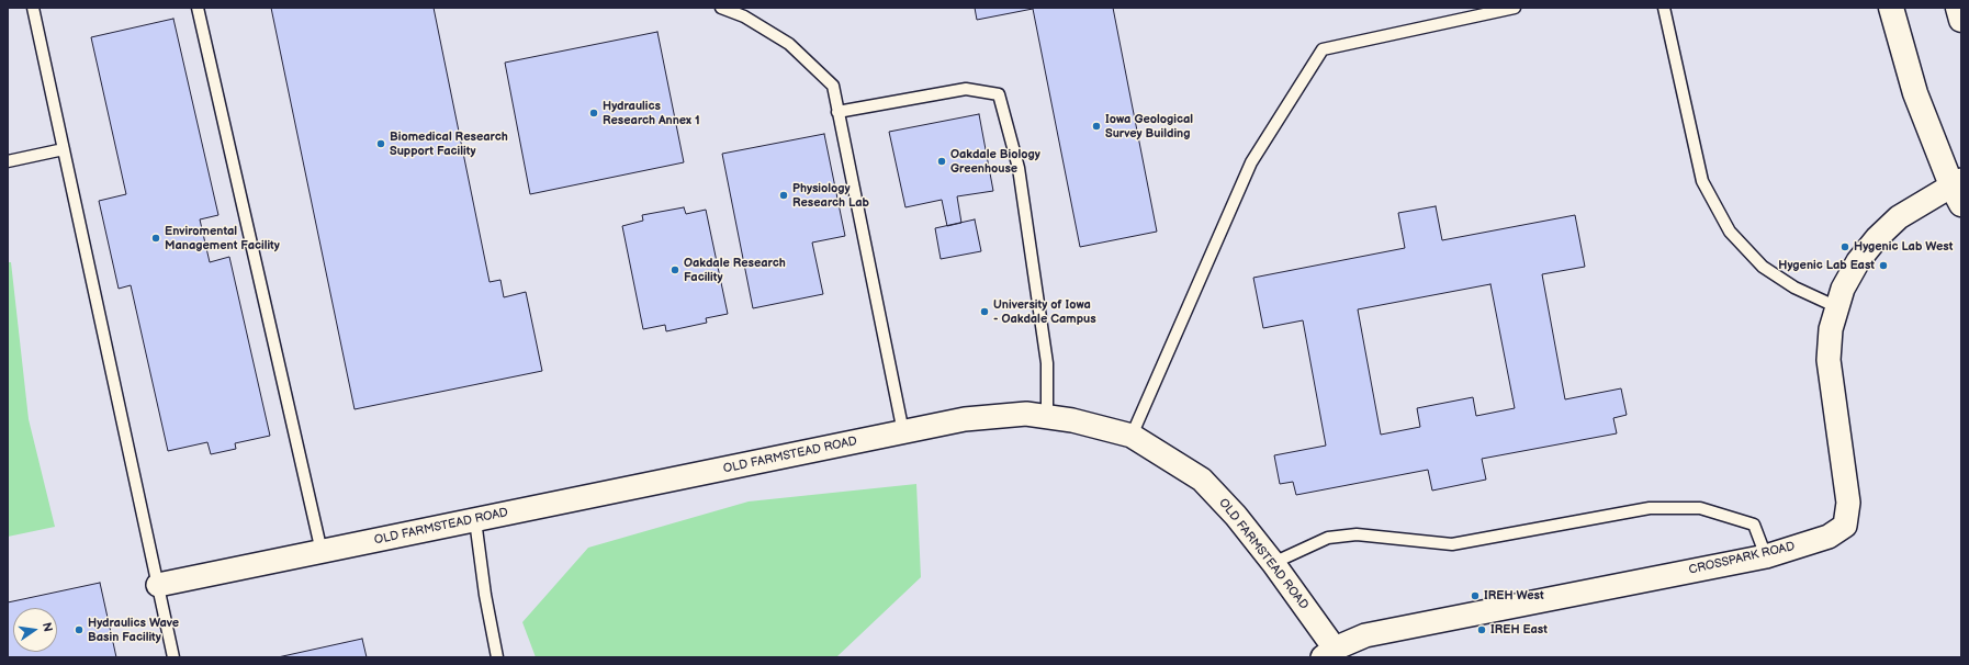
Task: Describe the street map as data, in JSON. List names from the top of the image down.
{
  "streets": {
    "street": ["OLD FARMSTEAD ROAD", "CROSSPARK ROAD"]
  },
  "crossings": [
    ["OLD FARMSTEAD ROAD", "CROSSPARK ROAD"]
  ],
  "places": [
    "Hydraulics Research Annex 1",
    "Iowa Geological Survey Building",
    "Biomedical Research Support Facility",
    "Oakdale Biology Greenhouse",
    "Physiology Research Lab",
    "Enviromental Management Facility",
    "Hygenic Lab West",
    "Hygenic Lab East",
    "Oakdale Research Facility",
    "University of Iowa - Oakdale Campus",
    "IREH West",
    "Hydraulics Wave Basin Facility",
    "IREH East"
  ],
  "north": "right"
}
